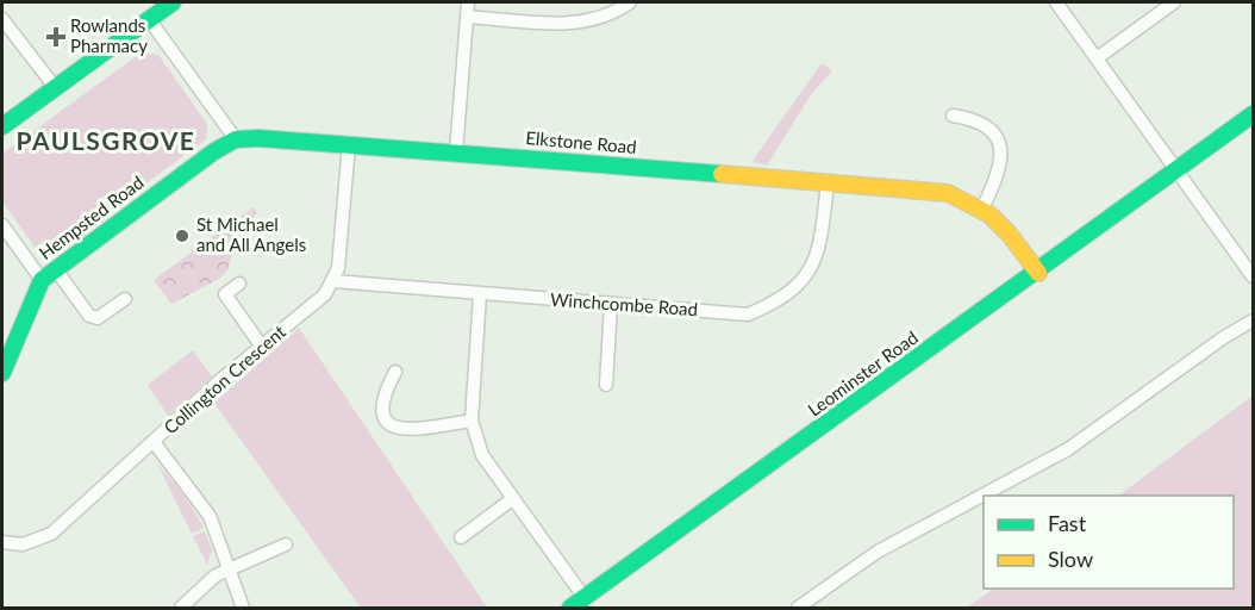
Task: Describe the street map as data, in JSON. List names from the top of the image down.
{
  "streets": {
    "street": [
      "Elkstone Road",
      "Hempsted Road",
      "Winchcombe Road",
      "Leominster Road",
      "Collington Crescent"
    ]
  },
  "crossings": [
    ["Elkstone Road", "Hempsted Road"],
    ["Elkstone Road", "Winchcombe Road"],
    ["Elkstone Road", "Leominster Road"],
    ["Elkstone Road", "Collington Crescent"],
    ["Winchcombe Road", "Collington Crescent"]
  ],
  "districts": ["PAULSGROVE"],
  "places": {
    "health": ["Rowlands Pharmacy"],
    "other": ["St Michael and All Angels"]
  },
  "legend": ["Fast", "Slow"]
}
